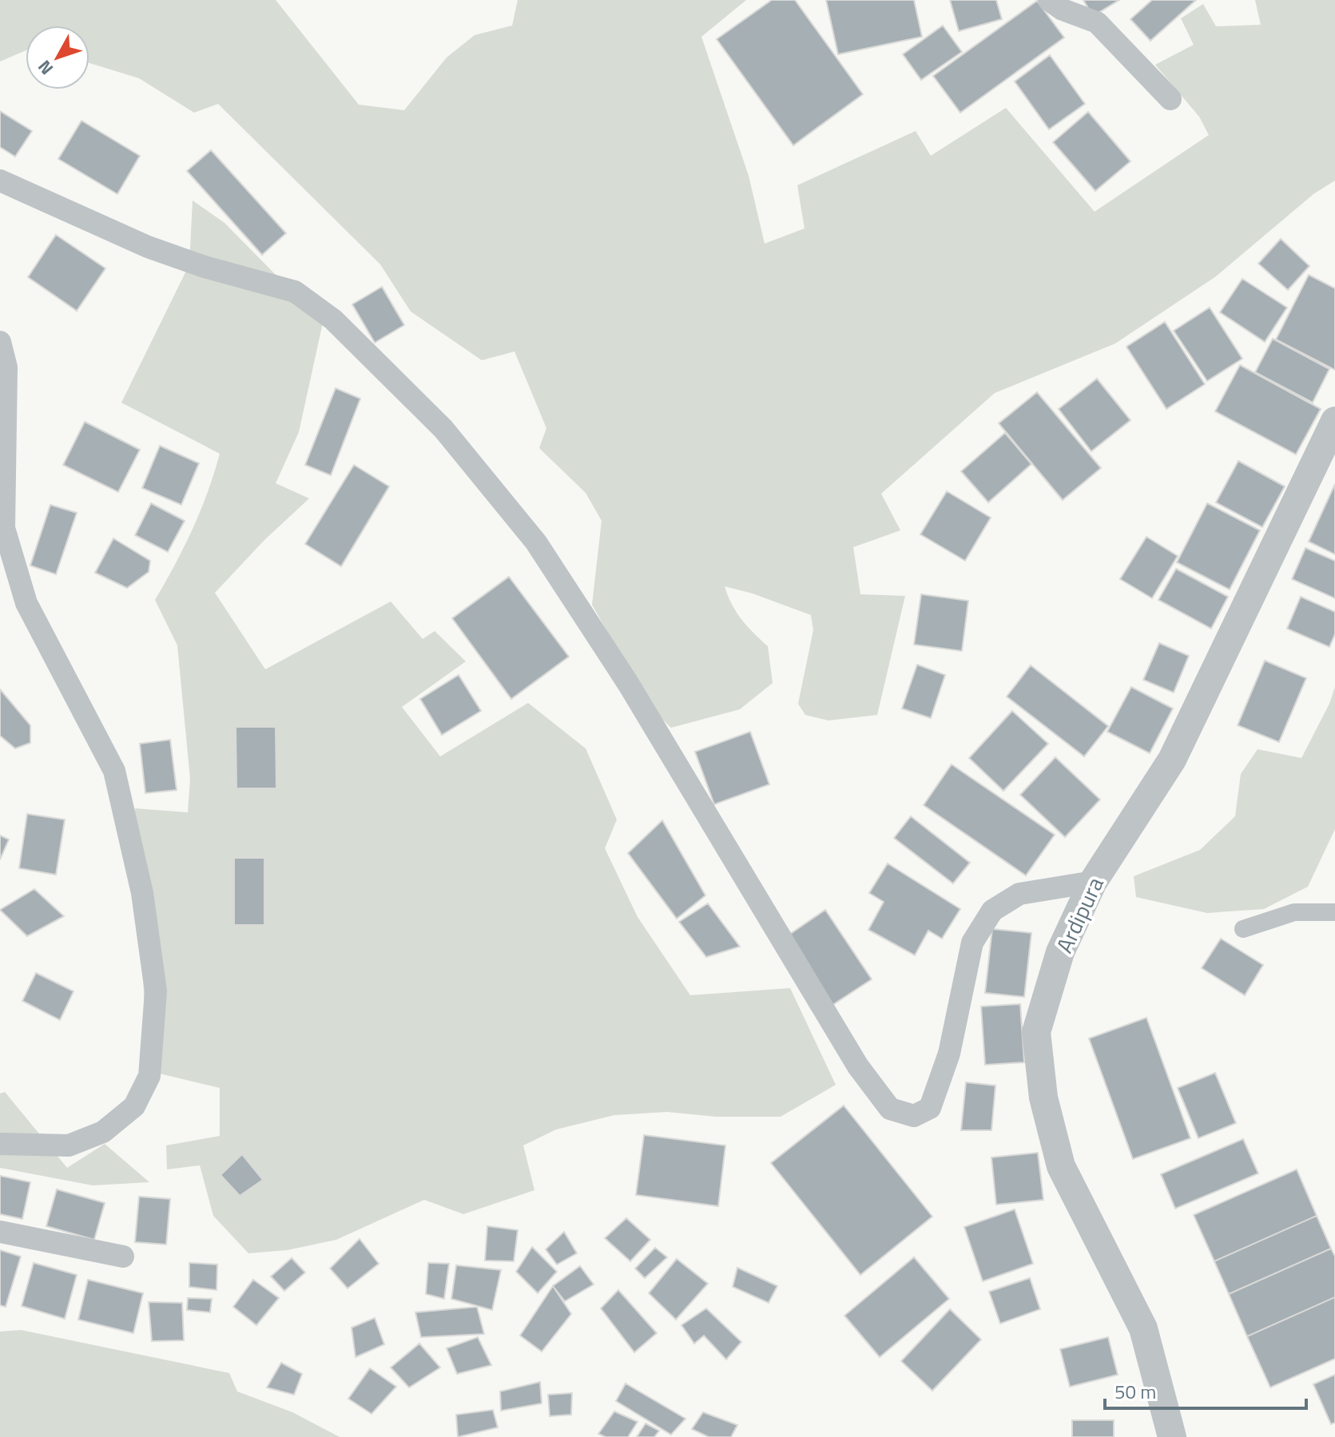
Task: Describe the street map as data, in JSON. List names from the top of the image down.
{
  "streets": {
    "street": ["Ardipura"]
  },
  "scale_bar": "50 m",
  "north": "bottom left"
}
